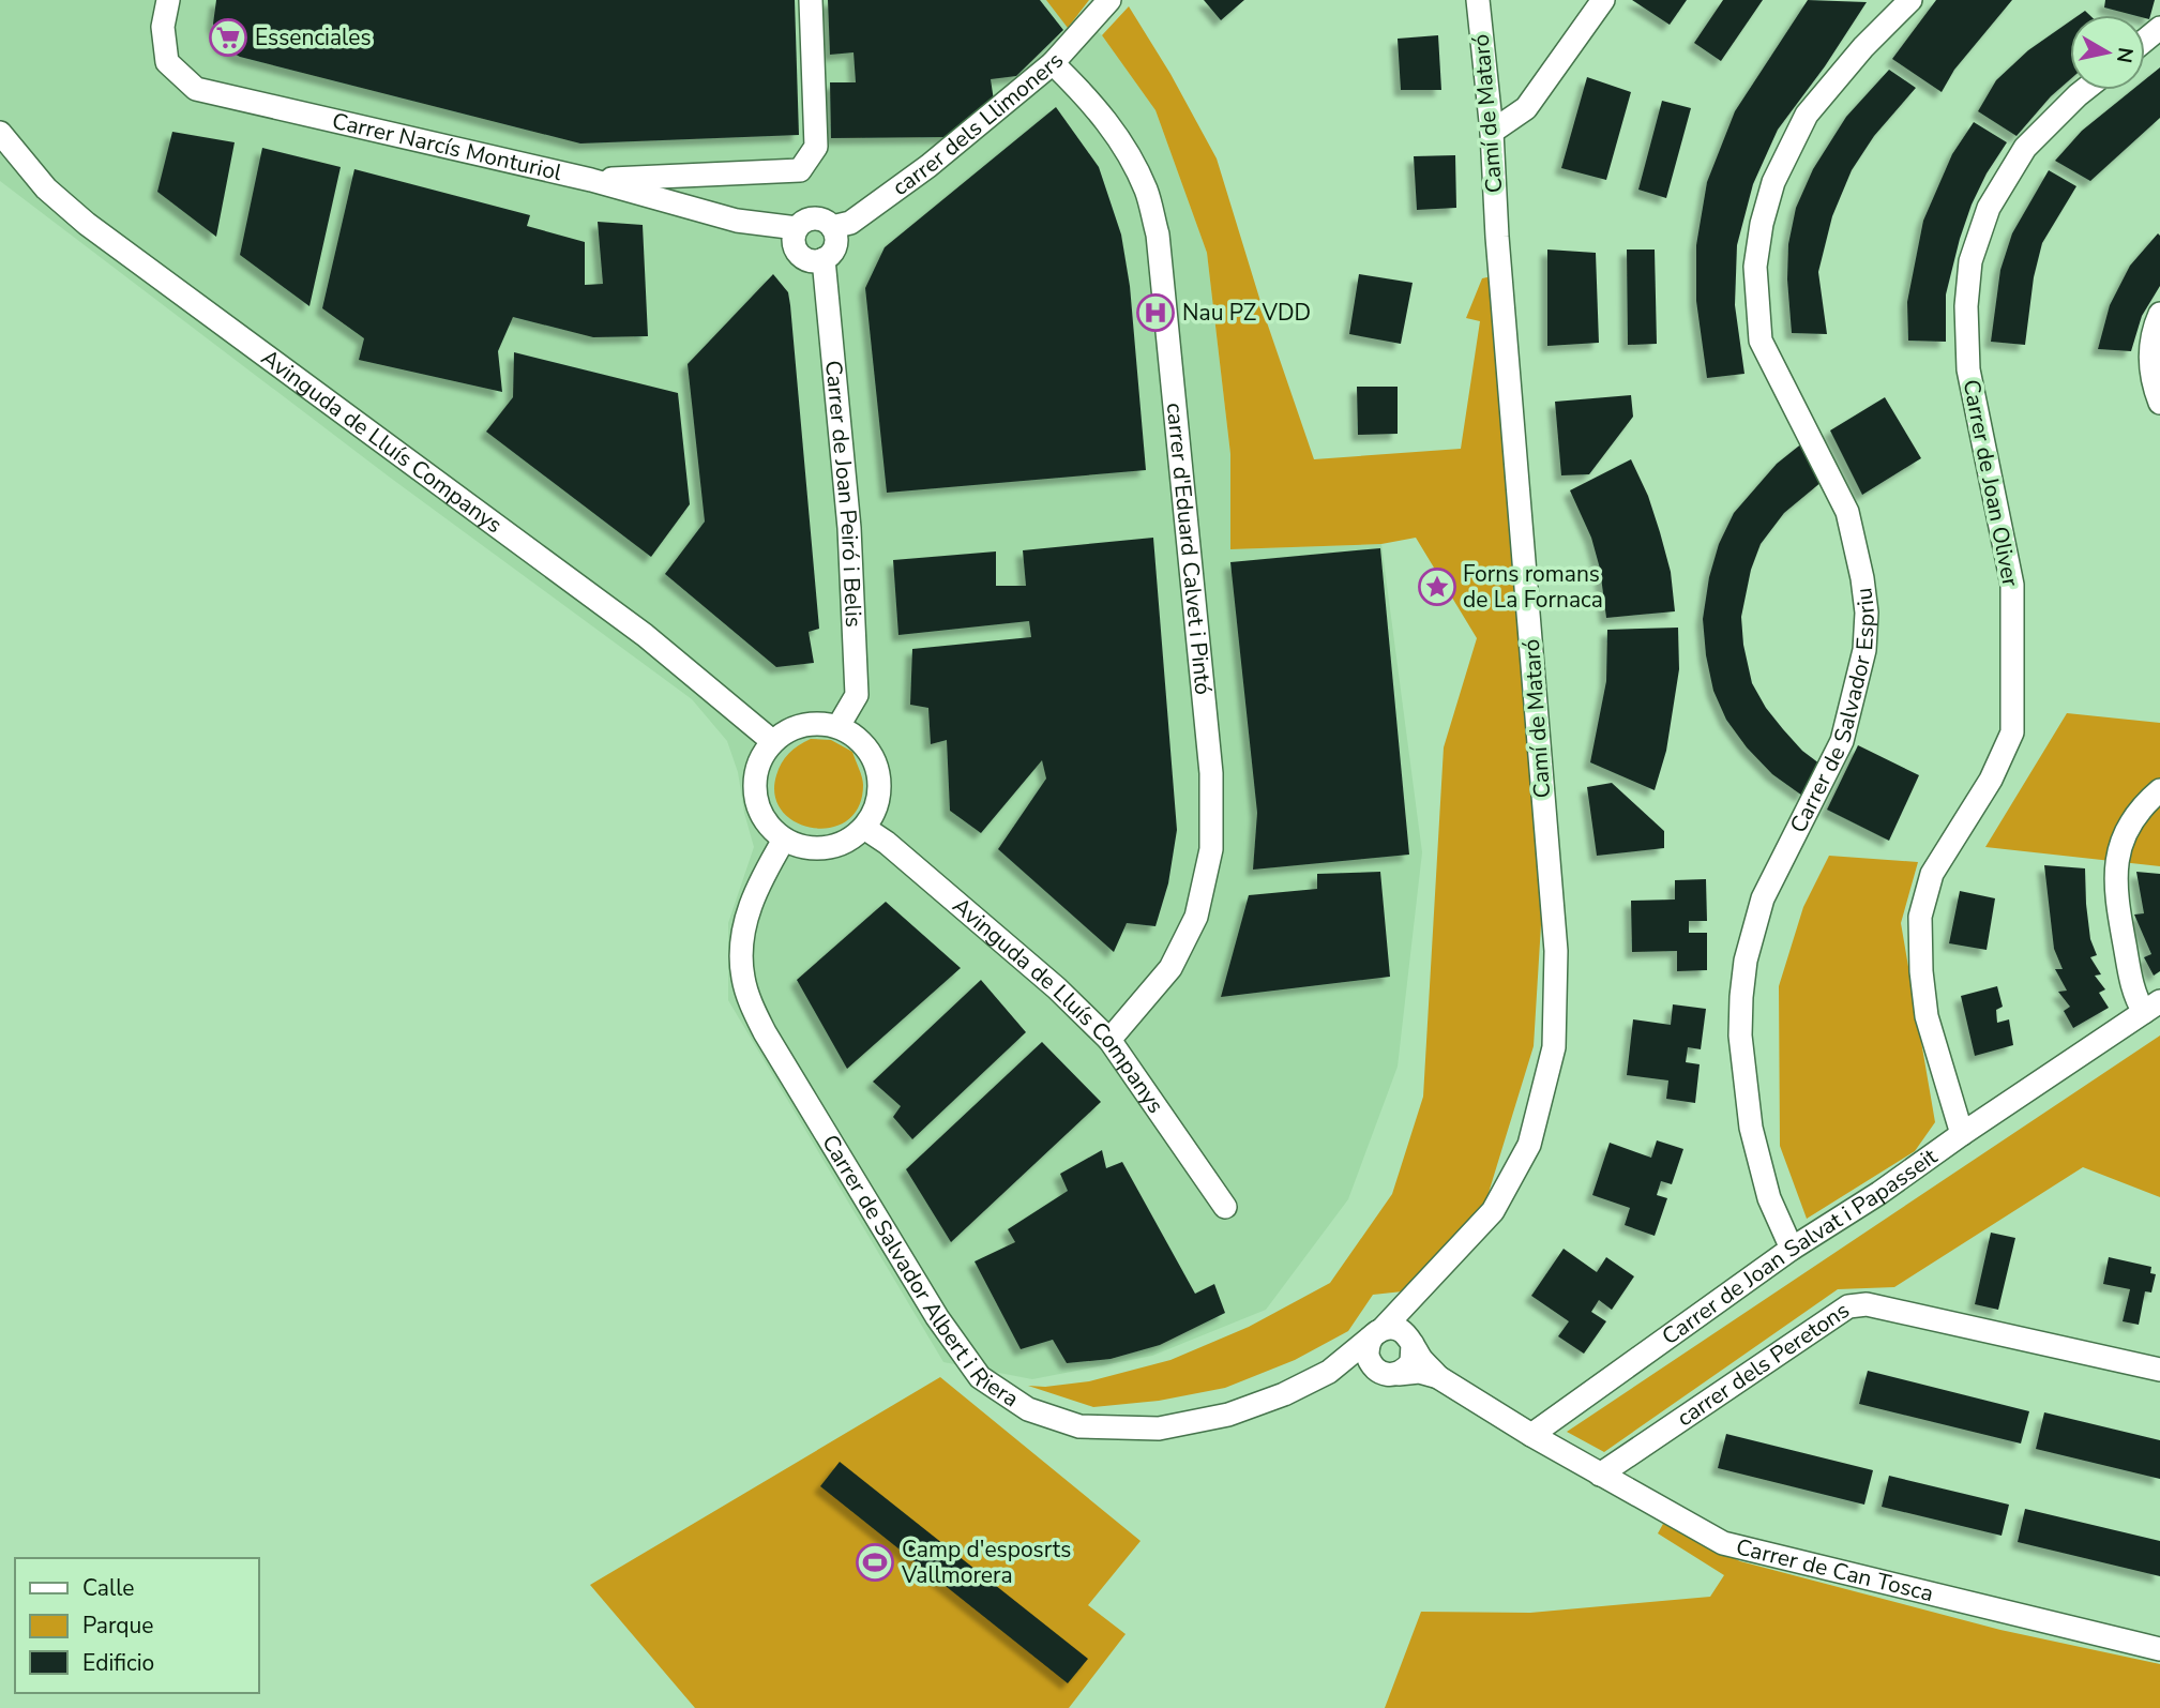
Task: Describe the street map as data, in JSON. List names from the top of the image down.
{
  "streets": {
    "street": [
      "Camí de Mataró",
      "carrer dels Llimoners",
      "Carrer Narcís Monturiol",
      "Avinguda de Lluís Companys",
      "Carrer de Joan Oliver",
      "Carrer de Joan Peiró i Belis",
      "carrer d'Eduard Calvet i Pintó",
      "Carrer de Salvador Espriu",
      "Carrer de Joan Salvat i Papasseit",
      "Carrer de Salvador Albert i Riera",
      "carrer dels Peretons",
      "Carrer de Can Tosca"
    ]
  },
  "crossings": [
    ["Camí de Mataró", "Carrer de Salvador Albert i Riera"],
    ["carrer dels Llimoners", "Carrer Narcís Monturiol"],
    ["carrer dels Llimoners", "Carrer de Joan Peiró i Belis"],
    ["carrer dels Llimoners", "carrer d'Eduard Calvet i Pintó"],
    ["Carrer Narcís Monturiol", "Carrer de Joan Peiró i Belis"],
    ["Avinguda de Lluís Companys", "Carrer de Joan Peiró i Belis"],
    ["Avinguda de Lluís Companys", "carrer d'Eduard Calvet i Pintó"],
    ["Avinguda de Lluís Companys", "Carrer de Salvador Albert i Riera"],
    ["Carrer de Joan Oliver", "Carrer de Joan Salvat i Papasseit"],
    ["Carrer de Joan Peiró i Belis", "Carrer de Salvador Albert i Riera"],
    ["Carrer de Salvador Espriu", "Carrer de Joan Salvat i Papasseit"],
    ["Carrer de Joan Salvat i Papasseit", "Carrer de Can Tosca"],
    ["carrer dels Peretons", "Carrer de Can Tosca"]
  ],
  "places": {
    "supermarket": ["Essenciales"],
    "hospital": ["Nau PZ VDD"],
    "place": ["Forns romans de La Fornaca"],
    "sports": ["Camp d'esposrts Vallmorera"]
  },
  "legend": ["Calle", "Parque", "Edificio"],
  "north": "right"
}
